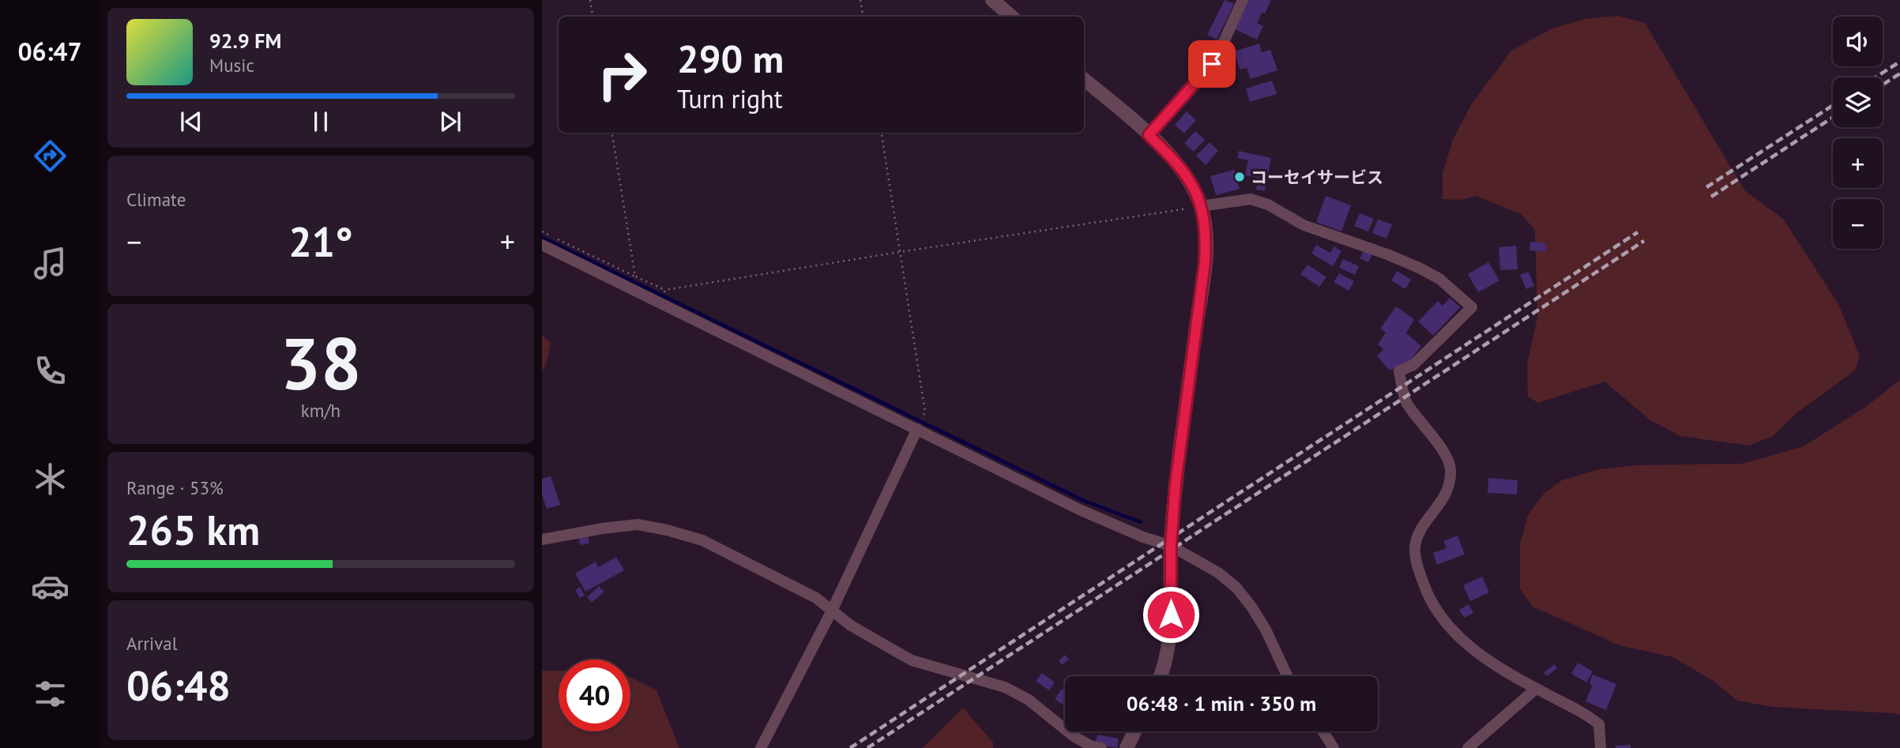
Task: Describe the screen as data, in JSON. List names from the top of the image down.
{
  "places": ["コーセイサービス"],
  "page": {
    "tabs": "06:47",
    "map_buttons": ["+", "−"],
    "turn": ["290 m", "Turn right"],
    "song": ["92.9 FM", "Music"],
    "tile": [
      "Climate",
      ["38", "km/h"],
      ["Range · 53%", "265 km"],
      ["Arrival", "06:48"]
    ],
    "heat": ["−", "21°", "+"],
    "limit": "40",
    "trip": "06:48 · 1 min · 350 m"
  }
}
